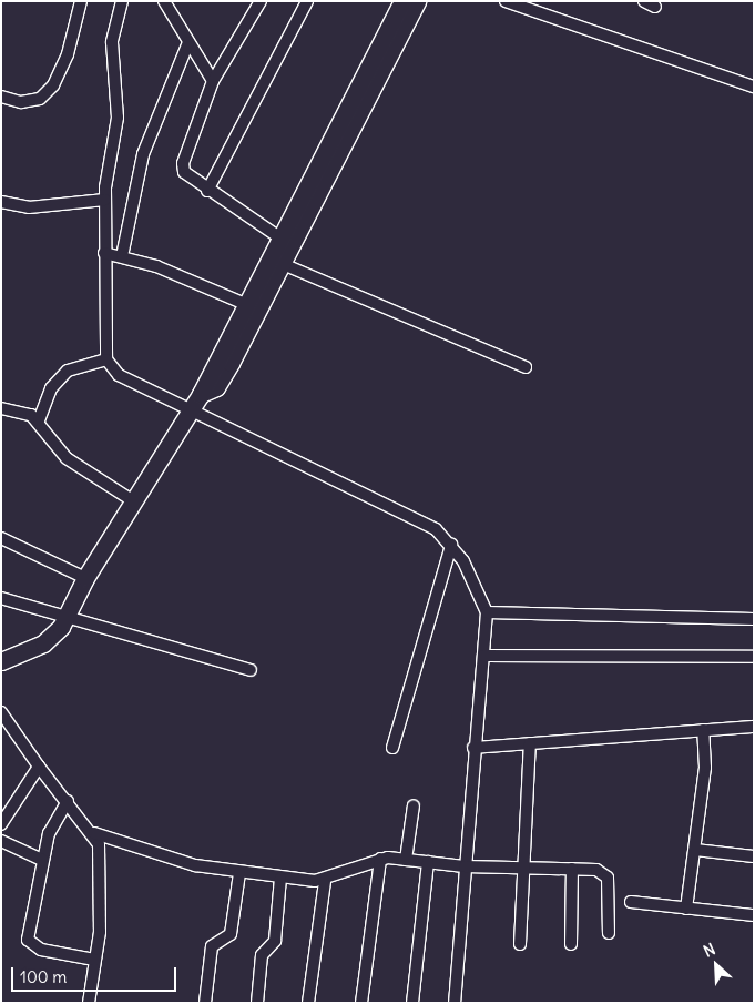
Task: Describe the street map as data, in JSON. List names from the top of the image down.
{
  "scale_bar": "100 m",
  "north": "top left"
}
